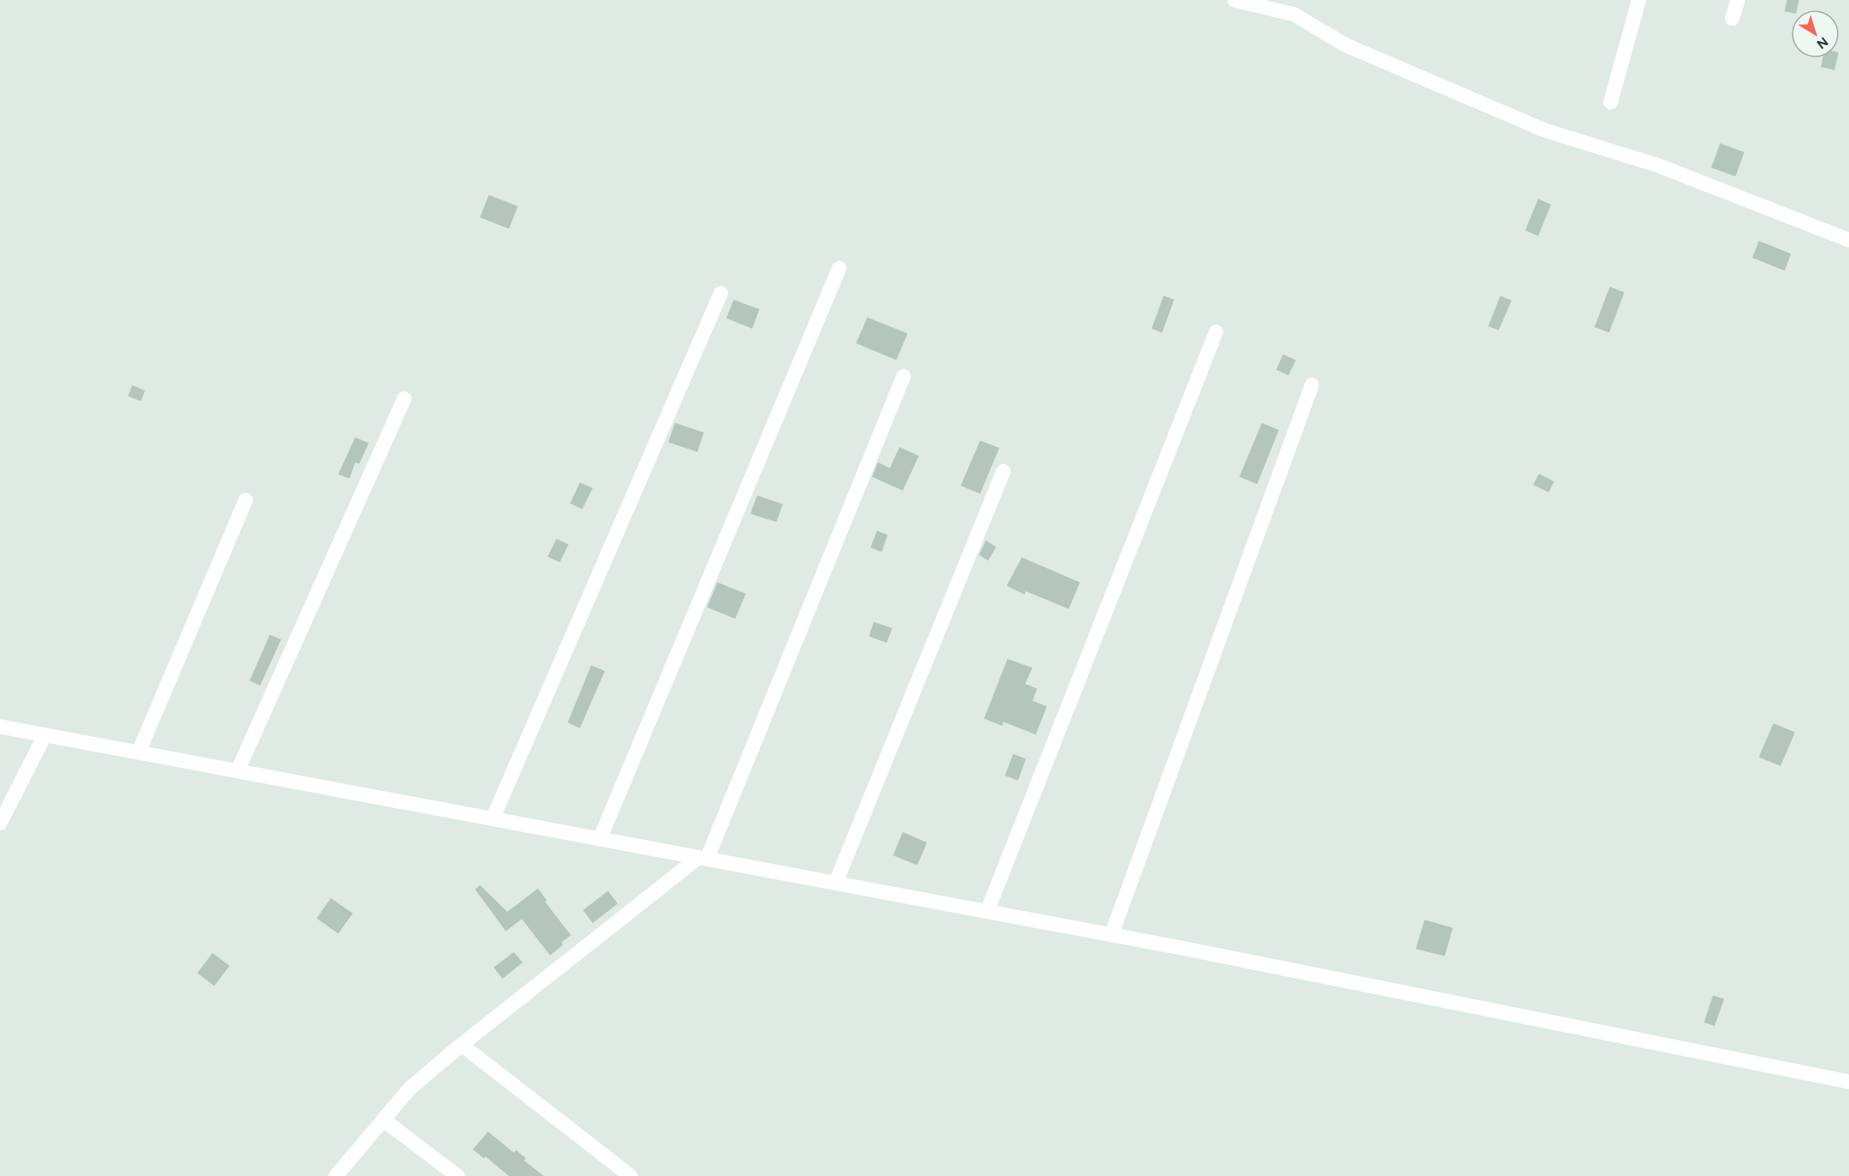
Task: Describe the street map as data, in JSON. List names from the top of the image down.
{
  "north": "bottom right"
}
